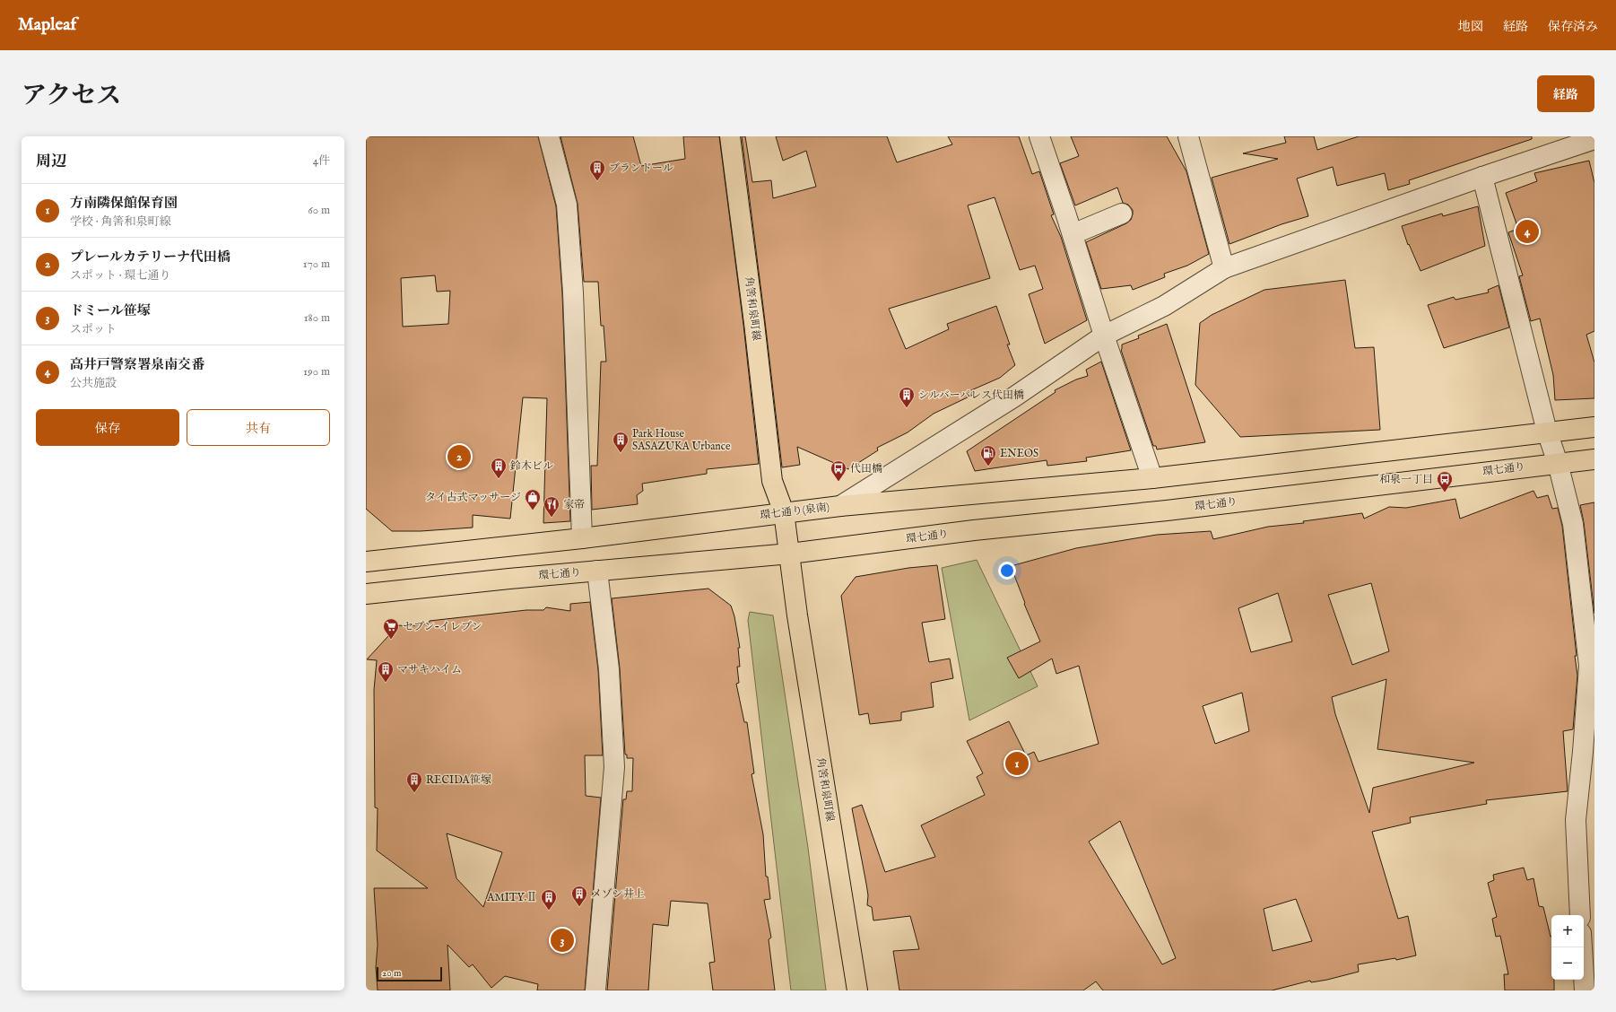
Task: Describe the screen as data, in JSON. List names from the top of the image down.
{
  "streets": {
    "main road": ["角筈和泉町線", "環七通り", "環七通り(泉南)"]
  },
  "crossings": [
    ["角筈和泉町線", "環七通り"],
    ["角筈和泉町線", "環七通り(泉南)"]
  ],
  "places": {
    "building": [
      "ブランドール",
      "シルバーパレス代田橋",
      "Park House SASAZUKA Urbance",
      "鈴木ビル",
      "マサキハイム",
      "RECIDA笹塚",
      "メゾン井上",
      "AMITY.Ⅱ"
    ],
    "fuel station": ["ENEOS"],
    "bus stop": ["代田橋", "和泉一丁目"],
    "shop": ["タイ古式マッサージ"],
    "restaurant": ["家帝"],
    "supermarket": ["セブン-イレブン"]
  },
  "scale_bar": "20 m",
  "page": {
    "header": "Mapleaf",
    "nav": ["地図", "経路", "保存済み"],
    "title": "アクセス",
    "buttons": [
      "経路",
      ["保存", "共有"]
    ],
    "heading": ["周辺", "4件"],
    "list": [
      {
        "mark": "1",
        "name": "方南隣保館保育園",
        "note": "学校 · 角筈和泉町線",
        "value": "60 m"
      },
      {
        "mark": "2",
        "name": "プレールカテリーナ代田橋",
        "note": "スポット · 環七通り",
        "value": "170 m"
      },
      {
        "mark": "3",
        "name": "ドミール笹塚",
        "note": "スポット",
        "value": "180 m"
      },
      {
        "mark": "4",
        "name": "高井戸警察署泉南交番",
        "note": "公共施設",
        "value": "190 m"
      }
    ],
    "pins": [
      "4",
      "2",
      "1",
      "3"
    ],
    "map_buttons": ["+", "−"],
    "scale": "20 m"
  }
}
